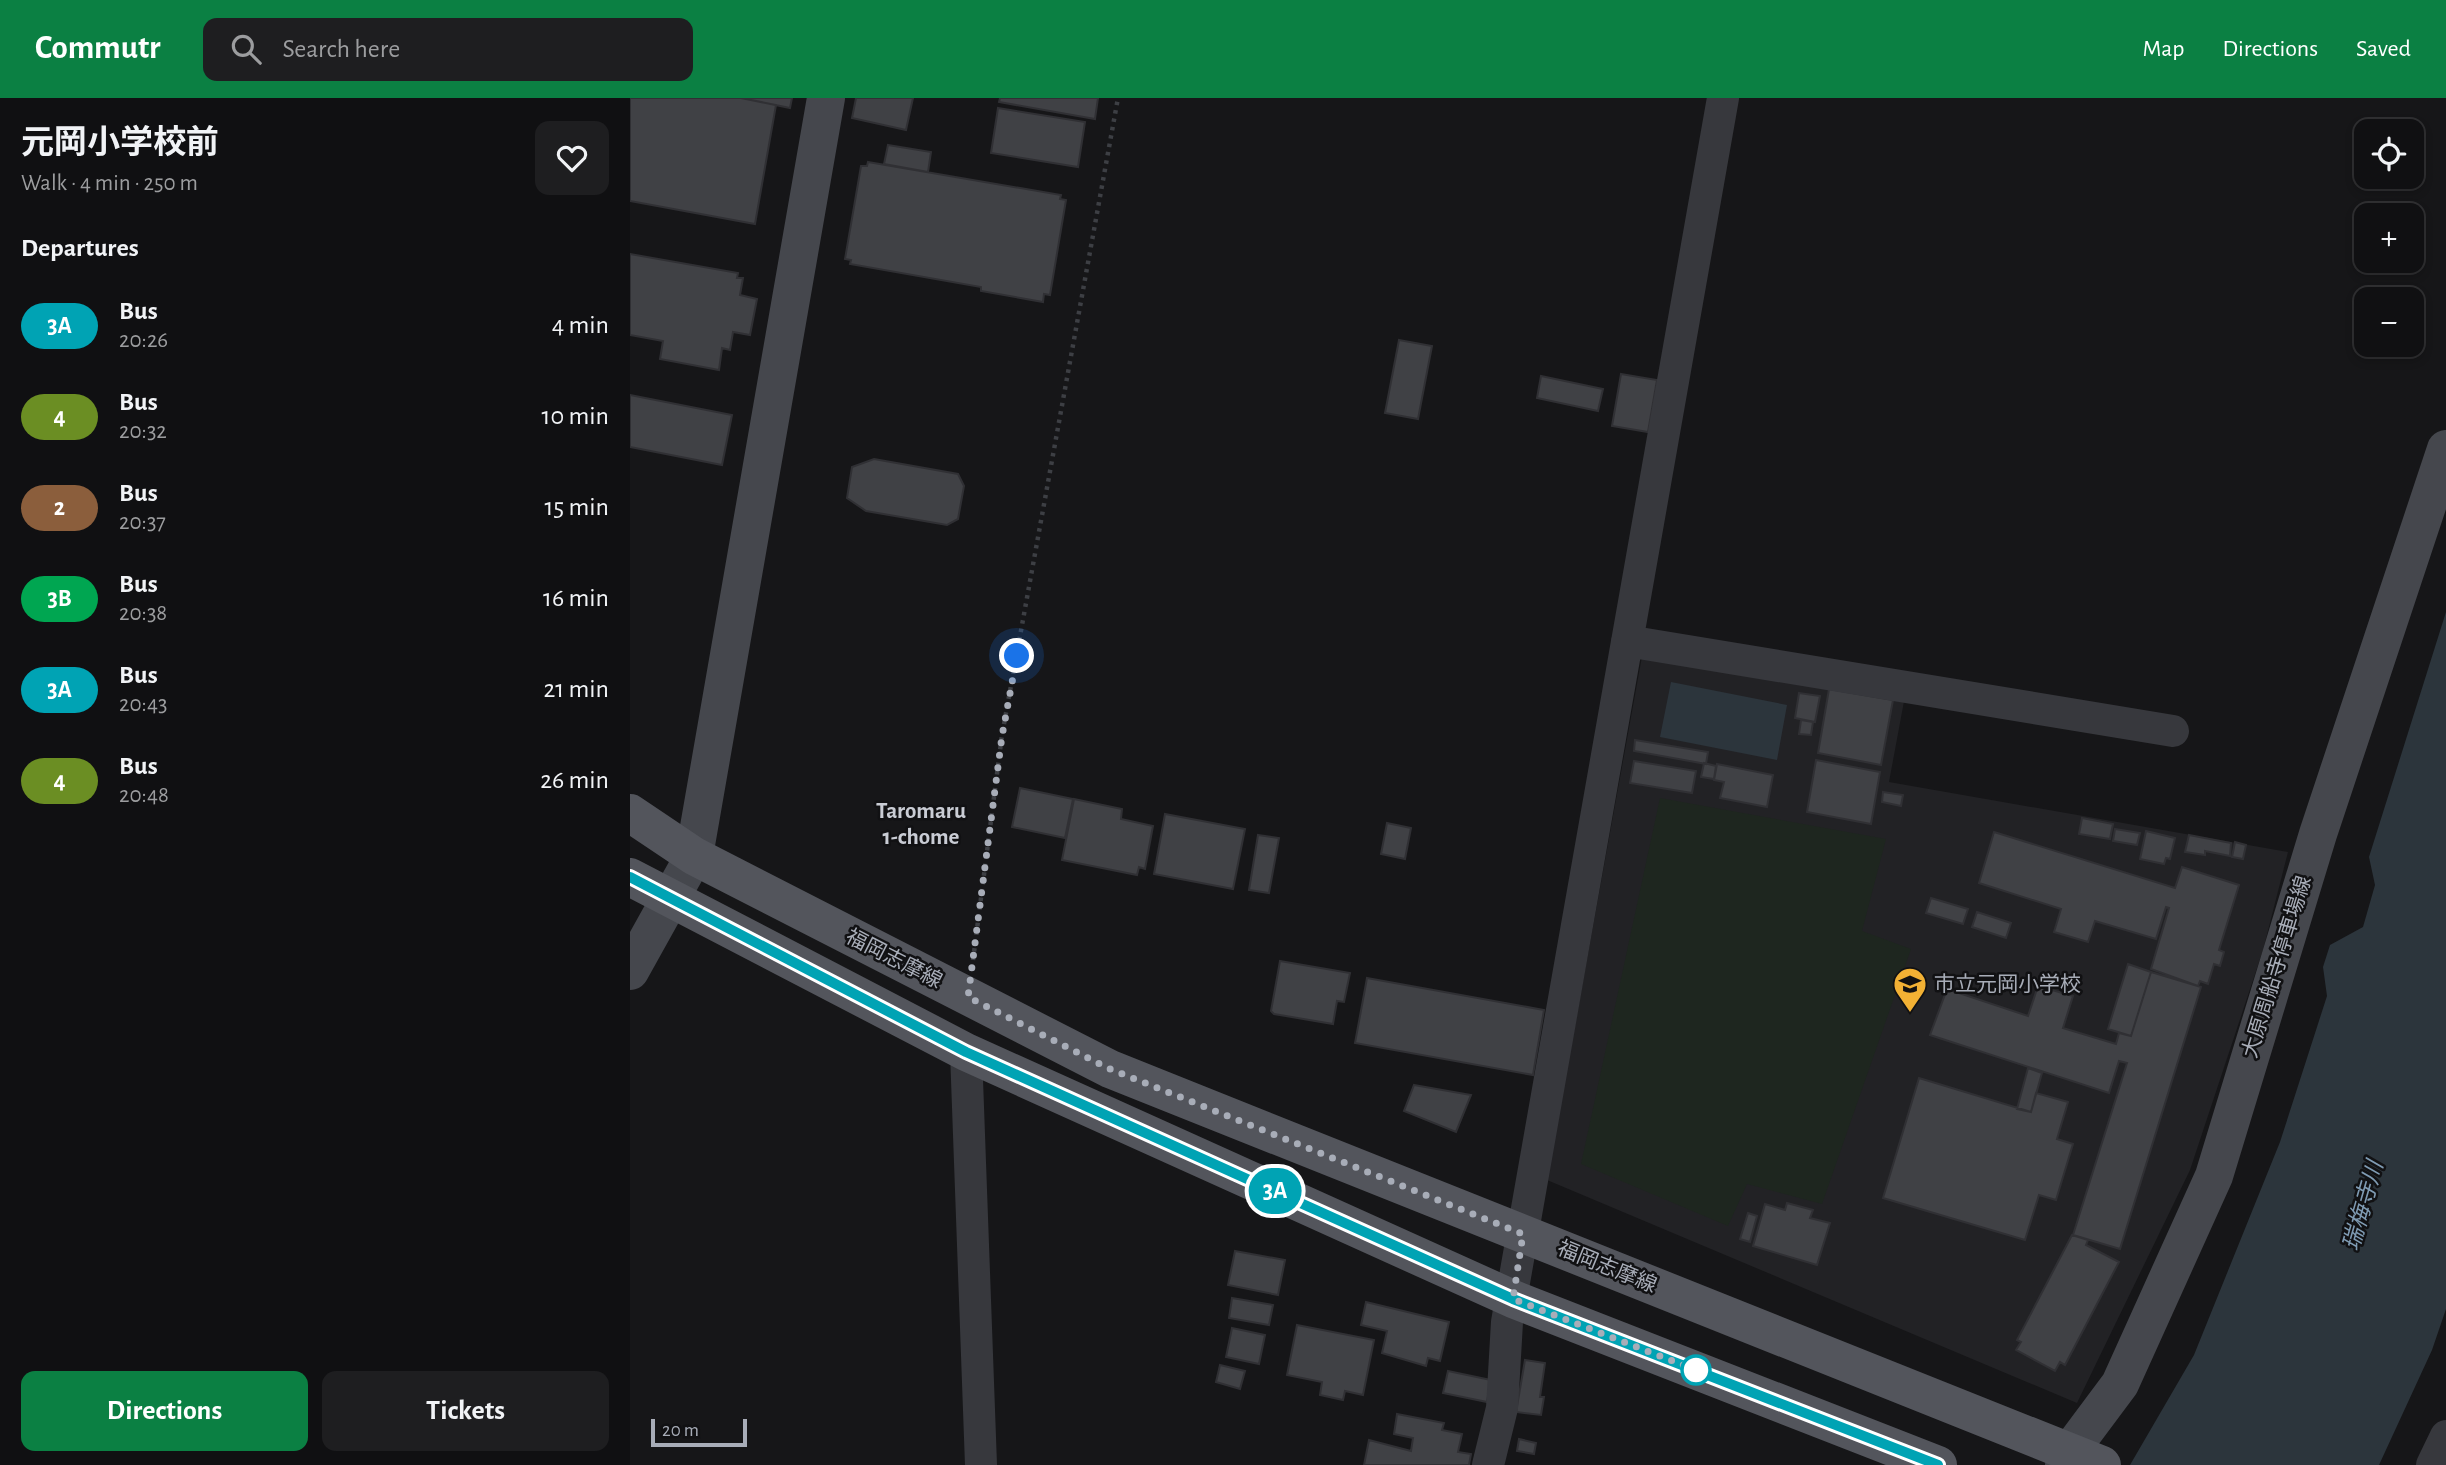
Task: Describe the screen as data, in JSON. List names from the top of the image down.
{
  "streets": {
    "main road": ["福岡志摩線", "大原周船寺停車場線"]
  },
  "crossings": [
    ["福岡志摩線", "大原周船寺停車場線"]
  ],
  "districts": ["Taromaru 1-chome"],
  "water": ["瑞梅寺川"],
  "places": {
    "school or university": ["市立元岡小学校"]
  },
  "lines": ["bus line 3A"],
  "scale_bar": "20 m",
  "page": {
    "header": "Commutr",
    "search": "Search here",
    "nav": ["Map", "Directions", "Saved"],
    "heading": [
      ["元岡小学校前", "Walk · 4 min · 250 m"],
      "Departures"
    ],
    "on_map": "3A",
    "map_buttons": ["+", "−"],
    "list": [
      {
        "mark": "3A",
        "name": "Bus",
        "note": "20:26",
        "value": "4 min"
      },
      {
        "mark": "4",
        "name": "Bus",
        "note": "20:32",
        "value": "10 min"
      },
      {
        "mark": "2",
        "name": "Bus",
        "note": "20:37",
        "value": "15 min"
      },
      {
        "mark": "3B",
        "name": "Bus",
        "note": "20:38",
        "value": "16 min"
      },
      {
        "mark": "3A",
        "name": "Bus",
        "note": "20:43",
        "value": "21 min"
      },
      {
        "mark": "4",
        "name": "Bus",
        "note": "20:48",
        "value": "26 min"
      }
    ],
    "buttons": ["Directions", "Tickets"],
    "scale": "20 m"
  }
}
